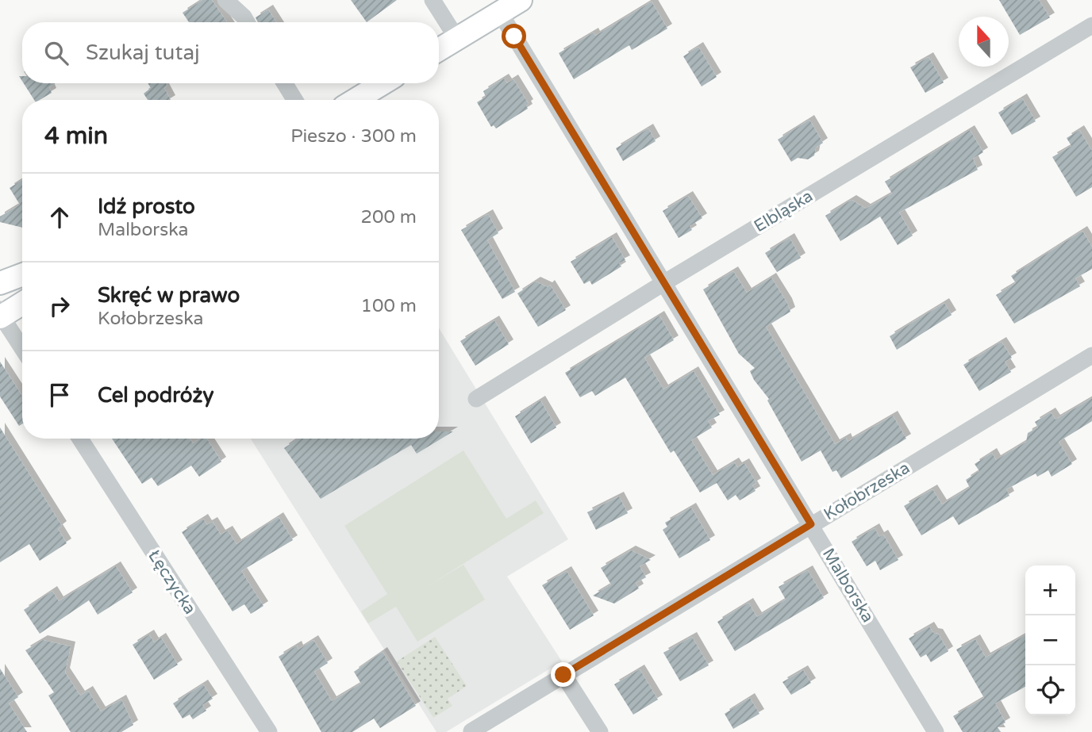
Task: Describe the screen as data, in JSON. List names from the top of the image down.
{
  "streets": {
    "street": [
      "Elbląska",
      "Kołobrzeska",
      "Łęczycka",
      "Malborska"
    ]
  },
  "crossings": [
    ["Elbląska", "Malborska"],
    ["Kołobrzeska", "Malborska"]
  ],
  "north": "top",
  "page": {
    "search": "Szukaj tutaj",
    "heading": ["4 min", "Pieszo · 300 m"],
    "list": [
      ["Idź prosto", "Malborska", "200 m"],
      ["Skręć w prawo", "Kołobrzeska", "100 m"],
      "Cel podróży"
    ],
    "map_buttons": ["+", "−"]
  }
}
